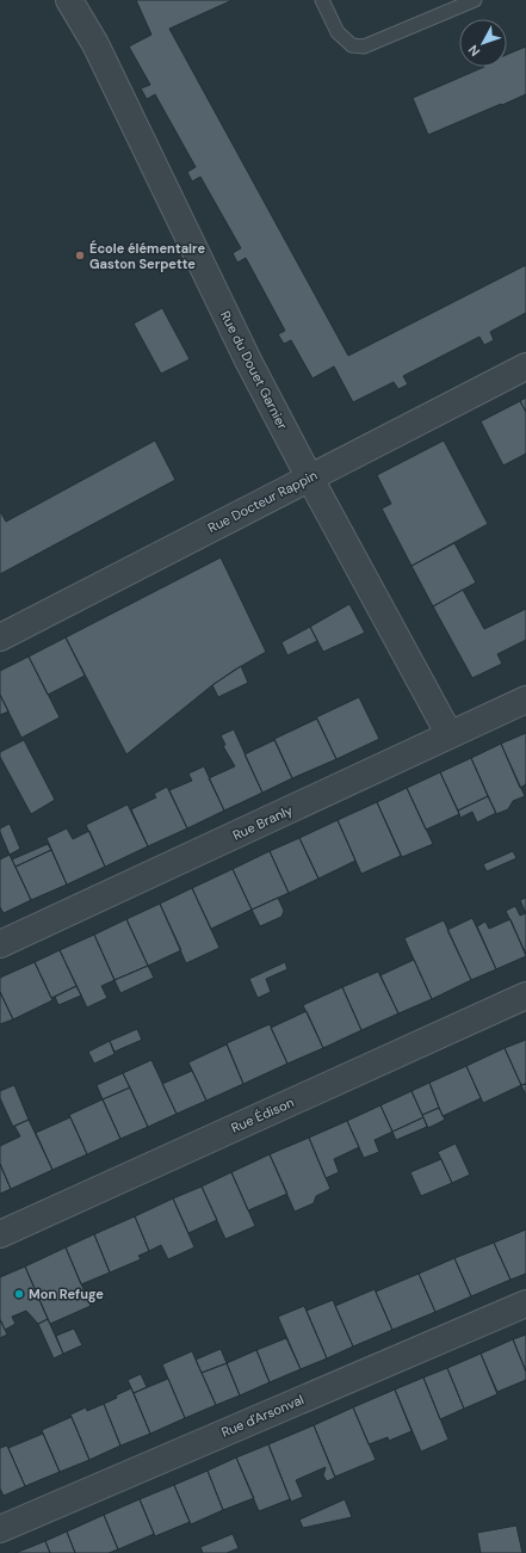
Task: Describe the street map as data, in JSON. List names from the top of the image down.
{
  "streets": {
    "street": [
      "Rue du Douet Garnier",
      "Rue Docteur Rappin",
      "Rue Branly",
      "Rue Édison",
      "Rue d'Arsonval"
    ]
  },
  "crossings": [
    ["Rue du Douet Garnier", "Rue Docteur Rappin"],
    ["Rue du Douet Garnier", "Rue Branly"]
  ],
  "places": ["École élémentaire Gaston Serpette", "Mon Refuge"],
  "north": "bottom left"
}
